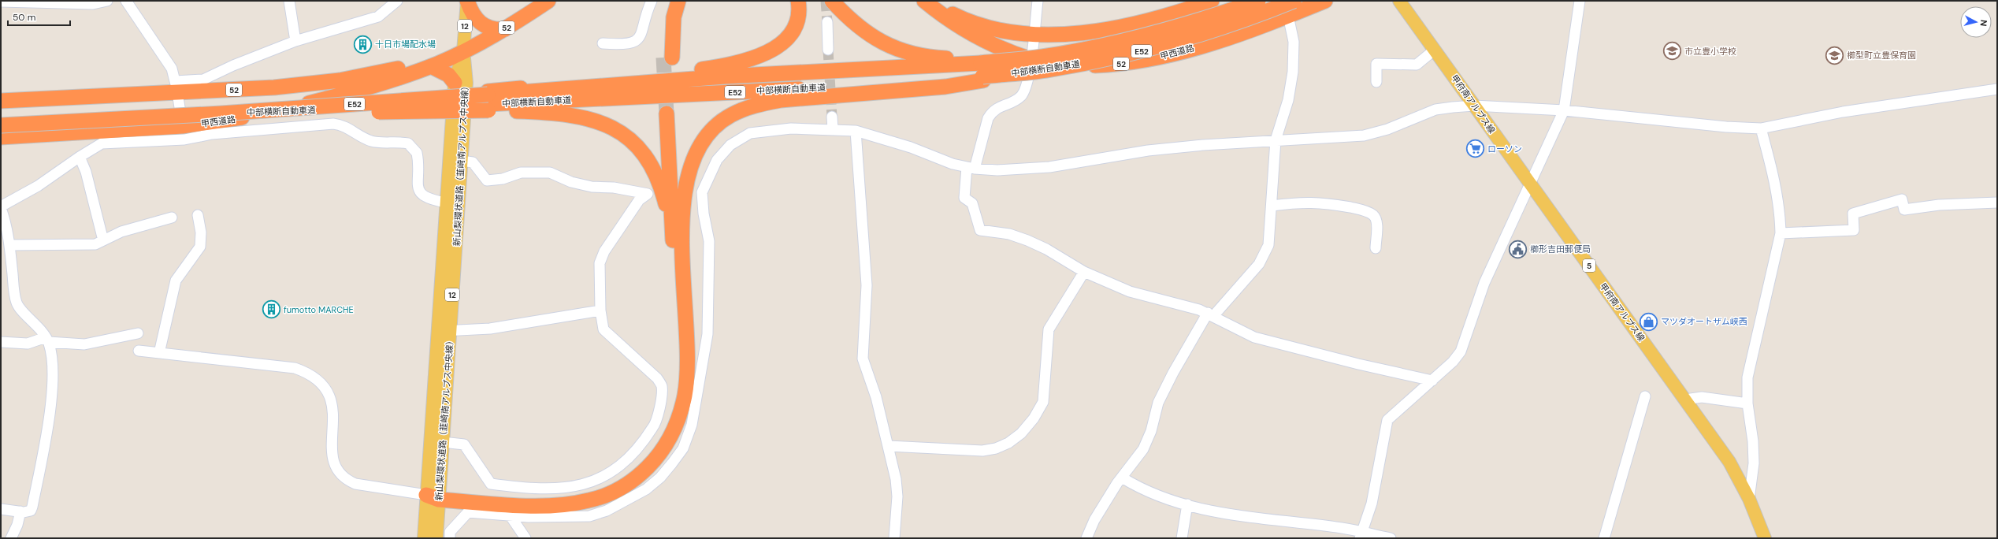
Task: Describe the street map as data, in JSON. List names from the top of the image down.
{
  "streets": {
    "highway": [
      "52",
      "E52",
      "甲西道路",
      "中部横断自動車道"
    ],
    "main road": [
      "12",
      "甲府南アルプス線",
      "新山梨環状道路（韮崎南アルプス中央線）",
      "5"
    ]
  },
  "crossings": [
    ["12", "甲西道路"],
    ["12", "新山梨環状道路（韮崎南アルプス中央線）"],
    ["甲西道路", "新山梨環状道路（韮崎南アルプス中央線）"]
  ],
  "places": {
    "building": ["十日市場配水場", "fumotto MARCHE"],
    "school or university": ["市立豊小学校", "櫛型町立豊保育園"],
    "supermarket": ["ローソン"],
    "public building": ["櫛形吉田郵便局"],
    "shop": ["マツダオートザム峡西"]
  },
  "scale_bar": "50 m",
  "north": "right"
}
